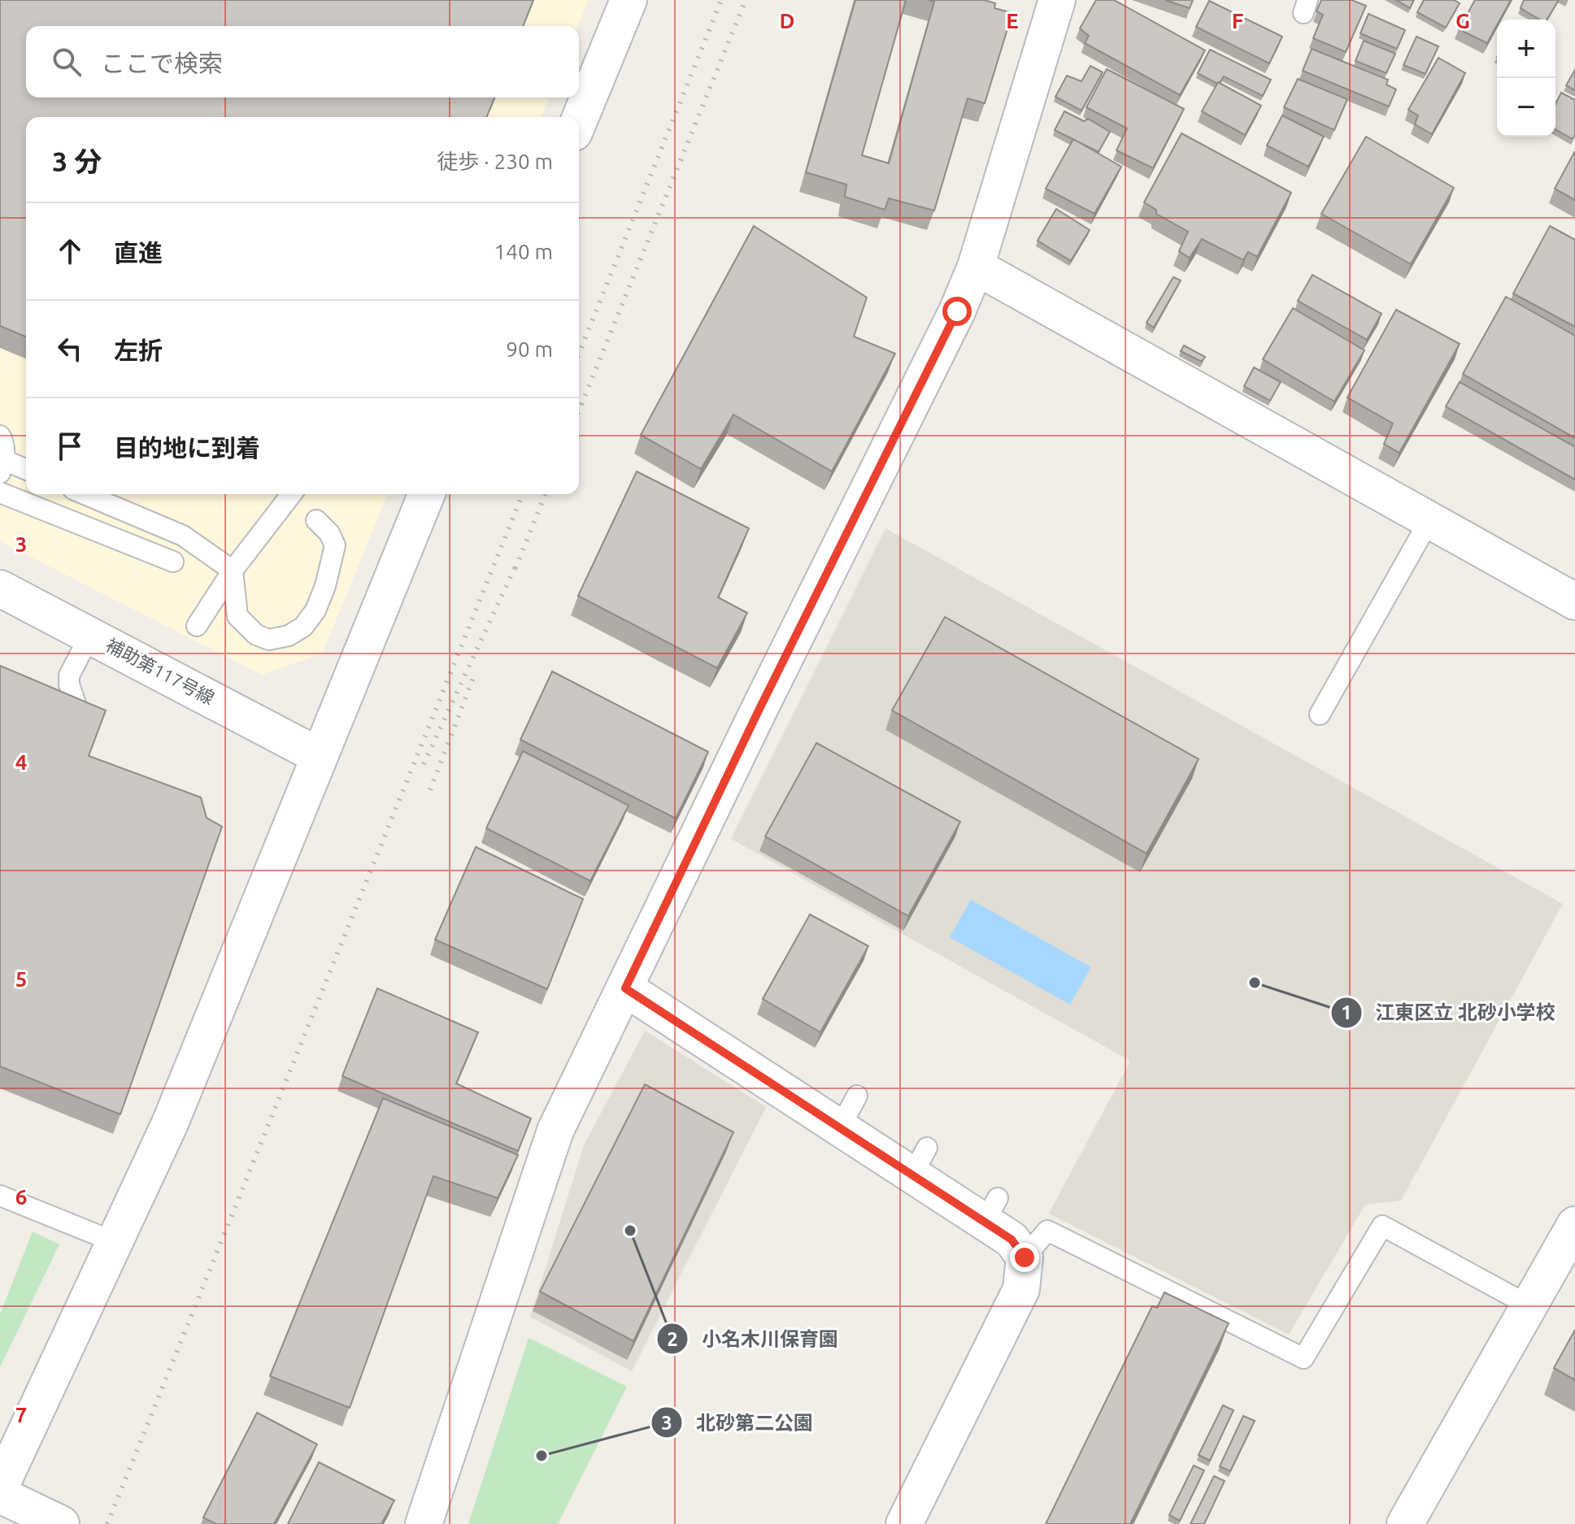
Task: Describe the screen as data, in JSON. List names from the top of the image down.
{
  "streets": {
    "street": ["補助第117号線"]
  },
  "places": ["江東区立 北砂小学校", "小名木川保育園", "北砂第二公園"],
  "page": {
    "map_buttons": ["+", "−"],
    "search": "ここで検索",
    "heading": ["3 分", "徒歩 · 230 m"],
    "list": [
      ["直進", "140 m"],
      ["左折", "90 m"],
      "目的地に到着"
    ]
  },
  "grid": {
    "columns": [
      "D",
      "E",
      "F",
      "G"
    ],
    "rows": [
      "3",
      "4",
      "5",
      "6",
      "7"
    ]
  }
}
